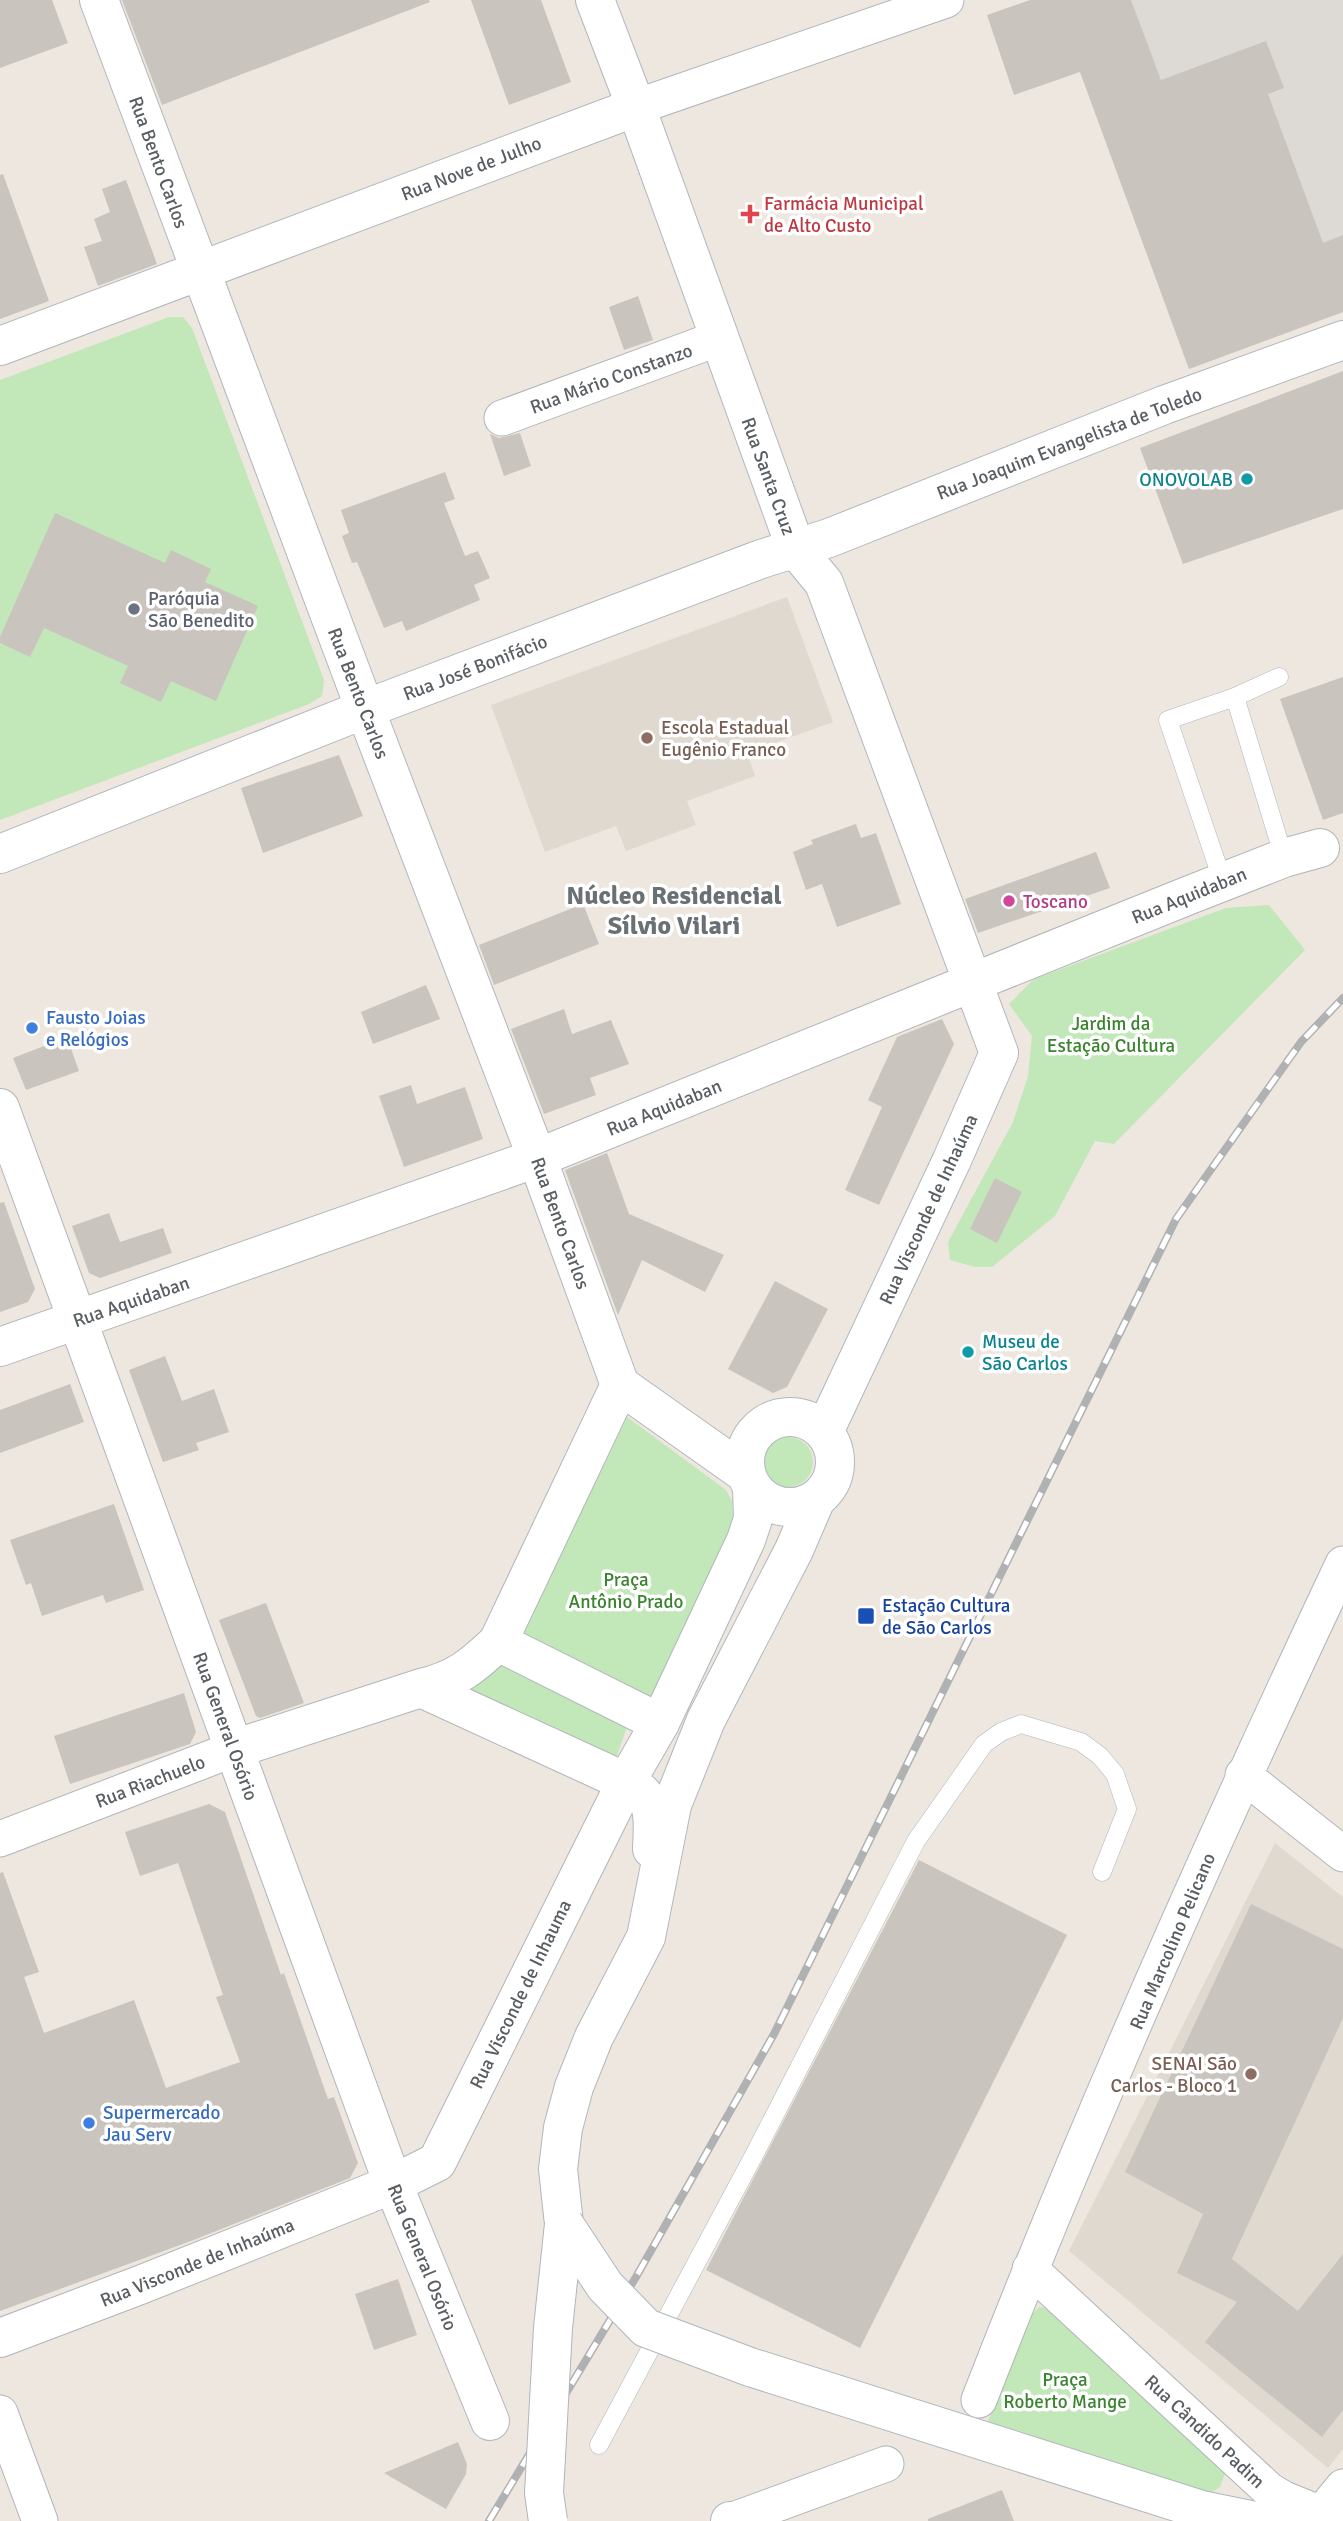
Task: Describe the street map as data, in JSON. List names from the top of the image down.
{
  "streets": {
    "main road": [
      "Rua Bento Carlos",
      "Rua Nove de Julho",
      "Rua Joaquim Evangelista de Toledo",
      "Rua Santa Cruz",
      "Rua José Bonifácio",
      "Rua Aquidaban",
      "Rua Visconde de Inhaúma",
      "Rua General Osório",
      "Rua Riachuelo",
      "Rua Visconde de Inhauma"
    ],
    "street": ["Rua Mário Constanzo", "Rua Marcolino Pelicano", "Rua Cândido Padim"]
  },
  "crossings": [
    ["Rua Bento Carlos", "Rua Nove de Julho"],
    ["Rua Bento Carlos", "Rua José Bonifácio"],
    ["Rua Bento Carlos", "Rua Aquidaban"],
    ["Rua Nove de Julho", "Rua Santa Cruz"],
    ["Rua Mário Constanzo", "Rua Santa Cruz"],
    ["Rua Joaquim Evangelista de Toledo", "Rua Santa Cruz"],
    ["Rua Joaquim Evangelista de Toledo", "Rua José Bonifácio"],
    ["Rua Santa Cruz", "Rua José Bonifácio"],
    ["Rua Santa Cruz", "Rua Aquidaban"],
    ["Rua Santa Cruz", "Rua Visconde de Inhaúma"],
    ["Rua Aquidaban", "Rua Visconde de Inhaúma"],
    ["Rua Aquidaban", "Rua General Osório"],
    ["Rua Visconde de Inhaúma", "Rua General Osório"],
    ["Rua Visconde de Inhaúma", "Rua Visconde de Inhauma"],
    ["Rua General Osório", "Rua Riachuelo"],
    ["Rua General Osório", "Rua Visconde de Inhauma"],
    ["Rua Marcolino Pelicano", "Rua Cândido Padim"]
  ],
  "districts": ["Núcleo Residencial Sílvio Vilari"],
  "parks": ["Jardim da Estação Cultura", "Praça Antônio Prado", "Praça Roberto Mange"],
  "places": {
    "health": ["Farmácia Municipal de Alto Custo"],
    "other": [
      "ONOVOLAB",
      "Paróquia São Benedito",
      "Escola Estadual Eugênio Franco",
      "Toscano",
      "Fausto Joias e Relógios",
      "Museu de São Carlos",
      "SENAI São Carlos - Bloco 1",
      "Supermercado Jau Serv"
    ],
    "transit": ["Estação Cultura de São Carlos"]
  }
}
